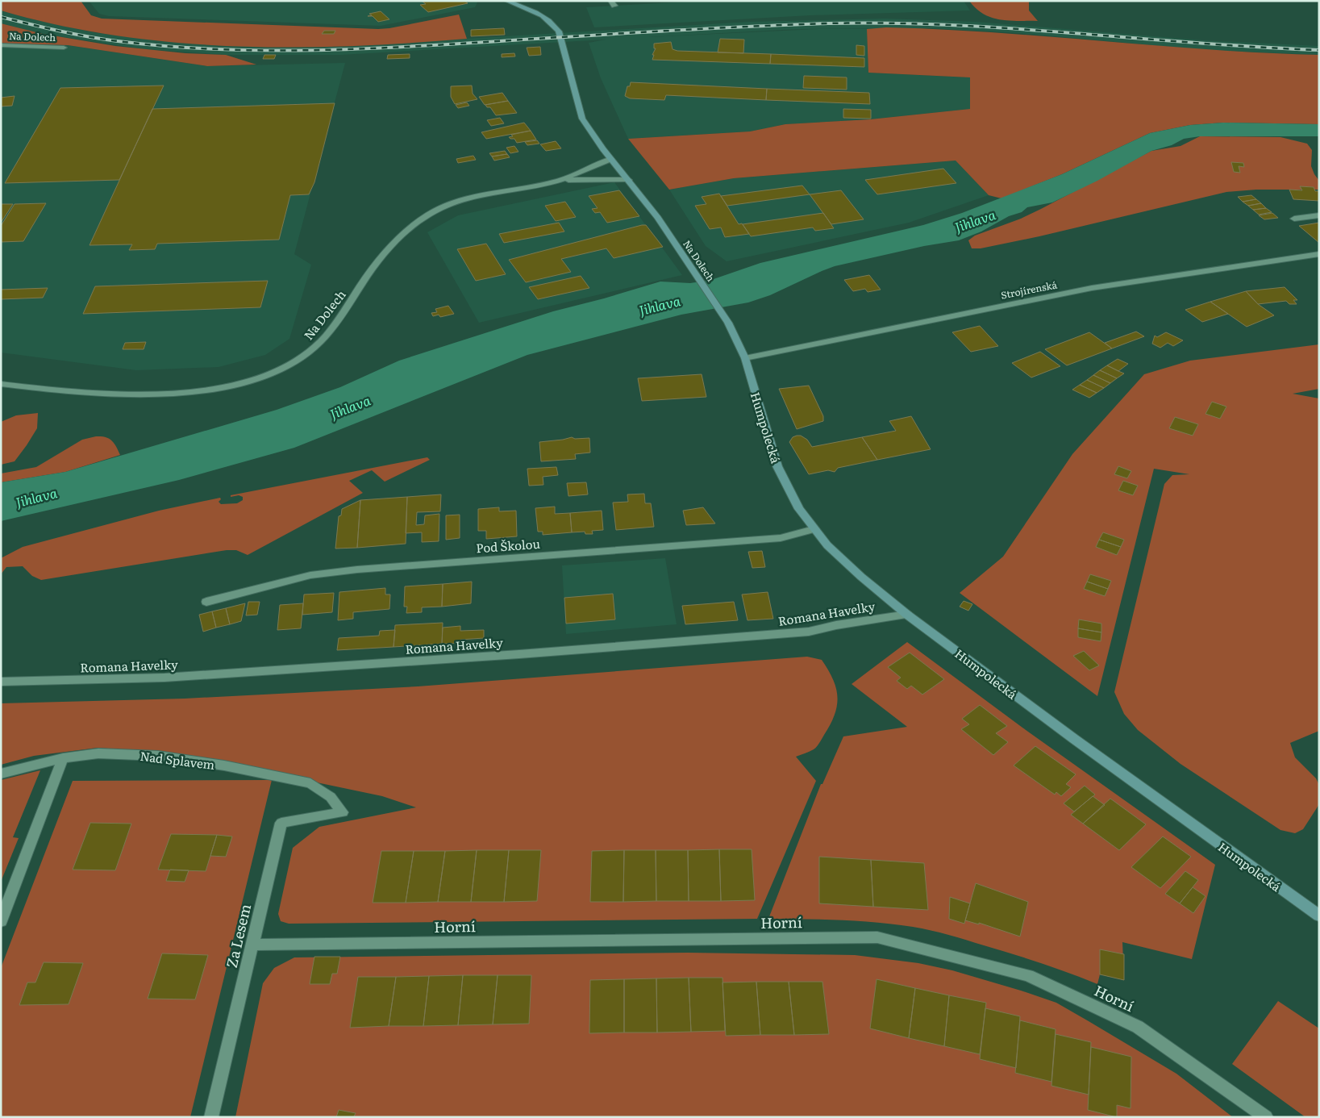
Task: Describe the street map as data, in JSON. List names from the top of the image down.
{
  "streets": {
    "main road": ["Na Dolech", "Humpolecká"],
    "street": [
      "Strojírenská",
      "Pod Školou",
      "Romana Havelky",
      "Nad Splavem",
      "Horní",
      "Za Lesem"
    ]
  },
  "crossings": [
    ["Na Dolech", "Strojírenská"],
    ["Na Dolech", "Humpolecká"],
    ["Strojírenská", "Humpolecká"],
    ["Humpolecká", "Pod Školou"],
    ["Humpolecká", "Romana Havelky"],
    ["Nad Splavem", "Za Lesem"],
    ["Horní", "Za Lesem"]
  ],
  "water": ["Jihlava"]
}
